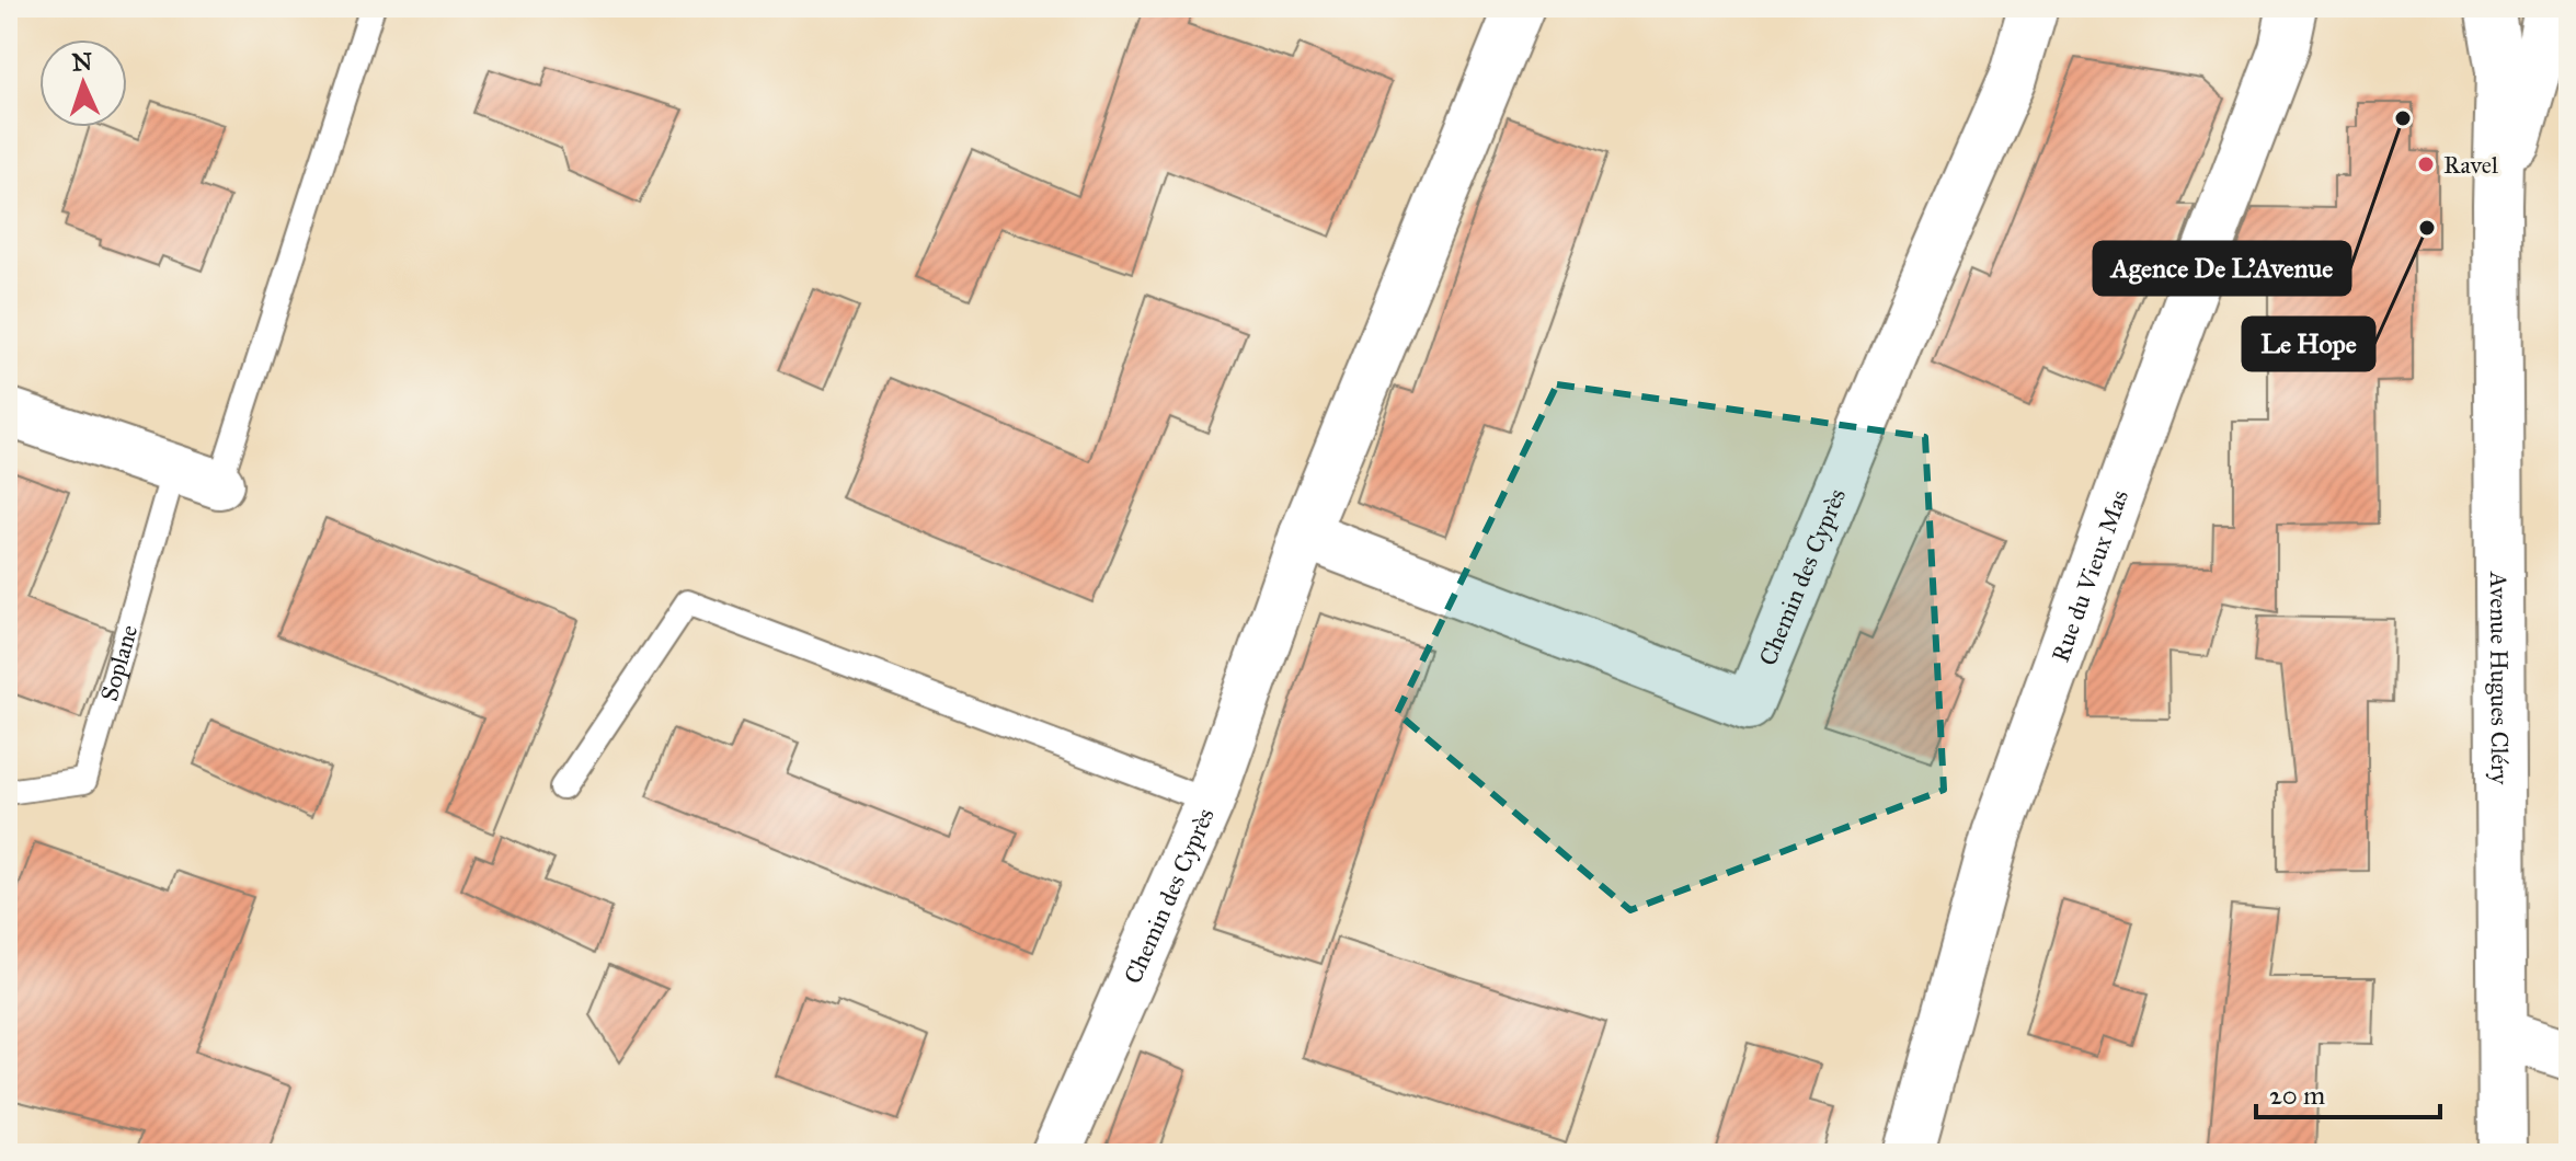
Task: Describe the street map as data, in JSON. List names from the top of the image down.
{
  "streets": {
    "street": ["Chemin des Cyprès", "Rue du Vieux Mas", "Avenue Hugues Cléry"],
    "lane": ["Soplane"]
  },
  "places": ["Agence De L'Avenue", "Ravel", "Le Hope"],
  "scale_bar": "20 m",
  "north": "top"
}
